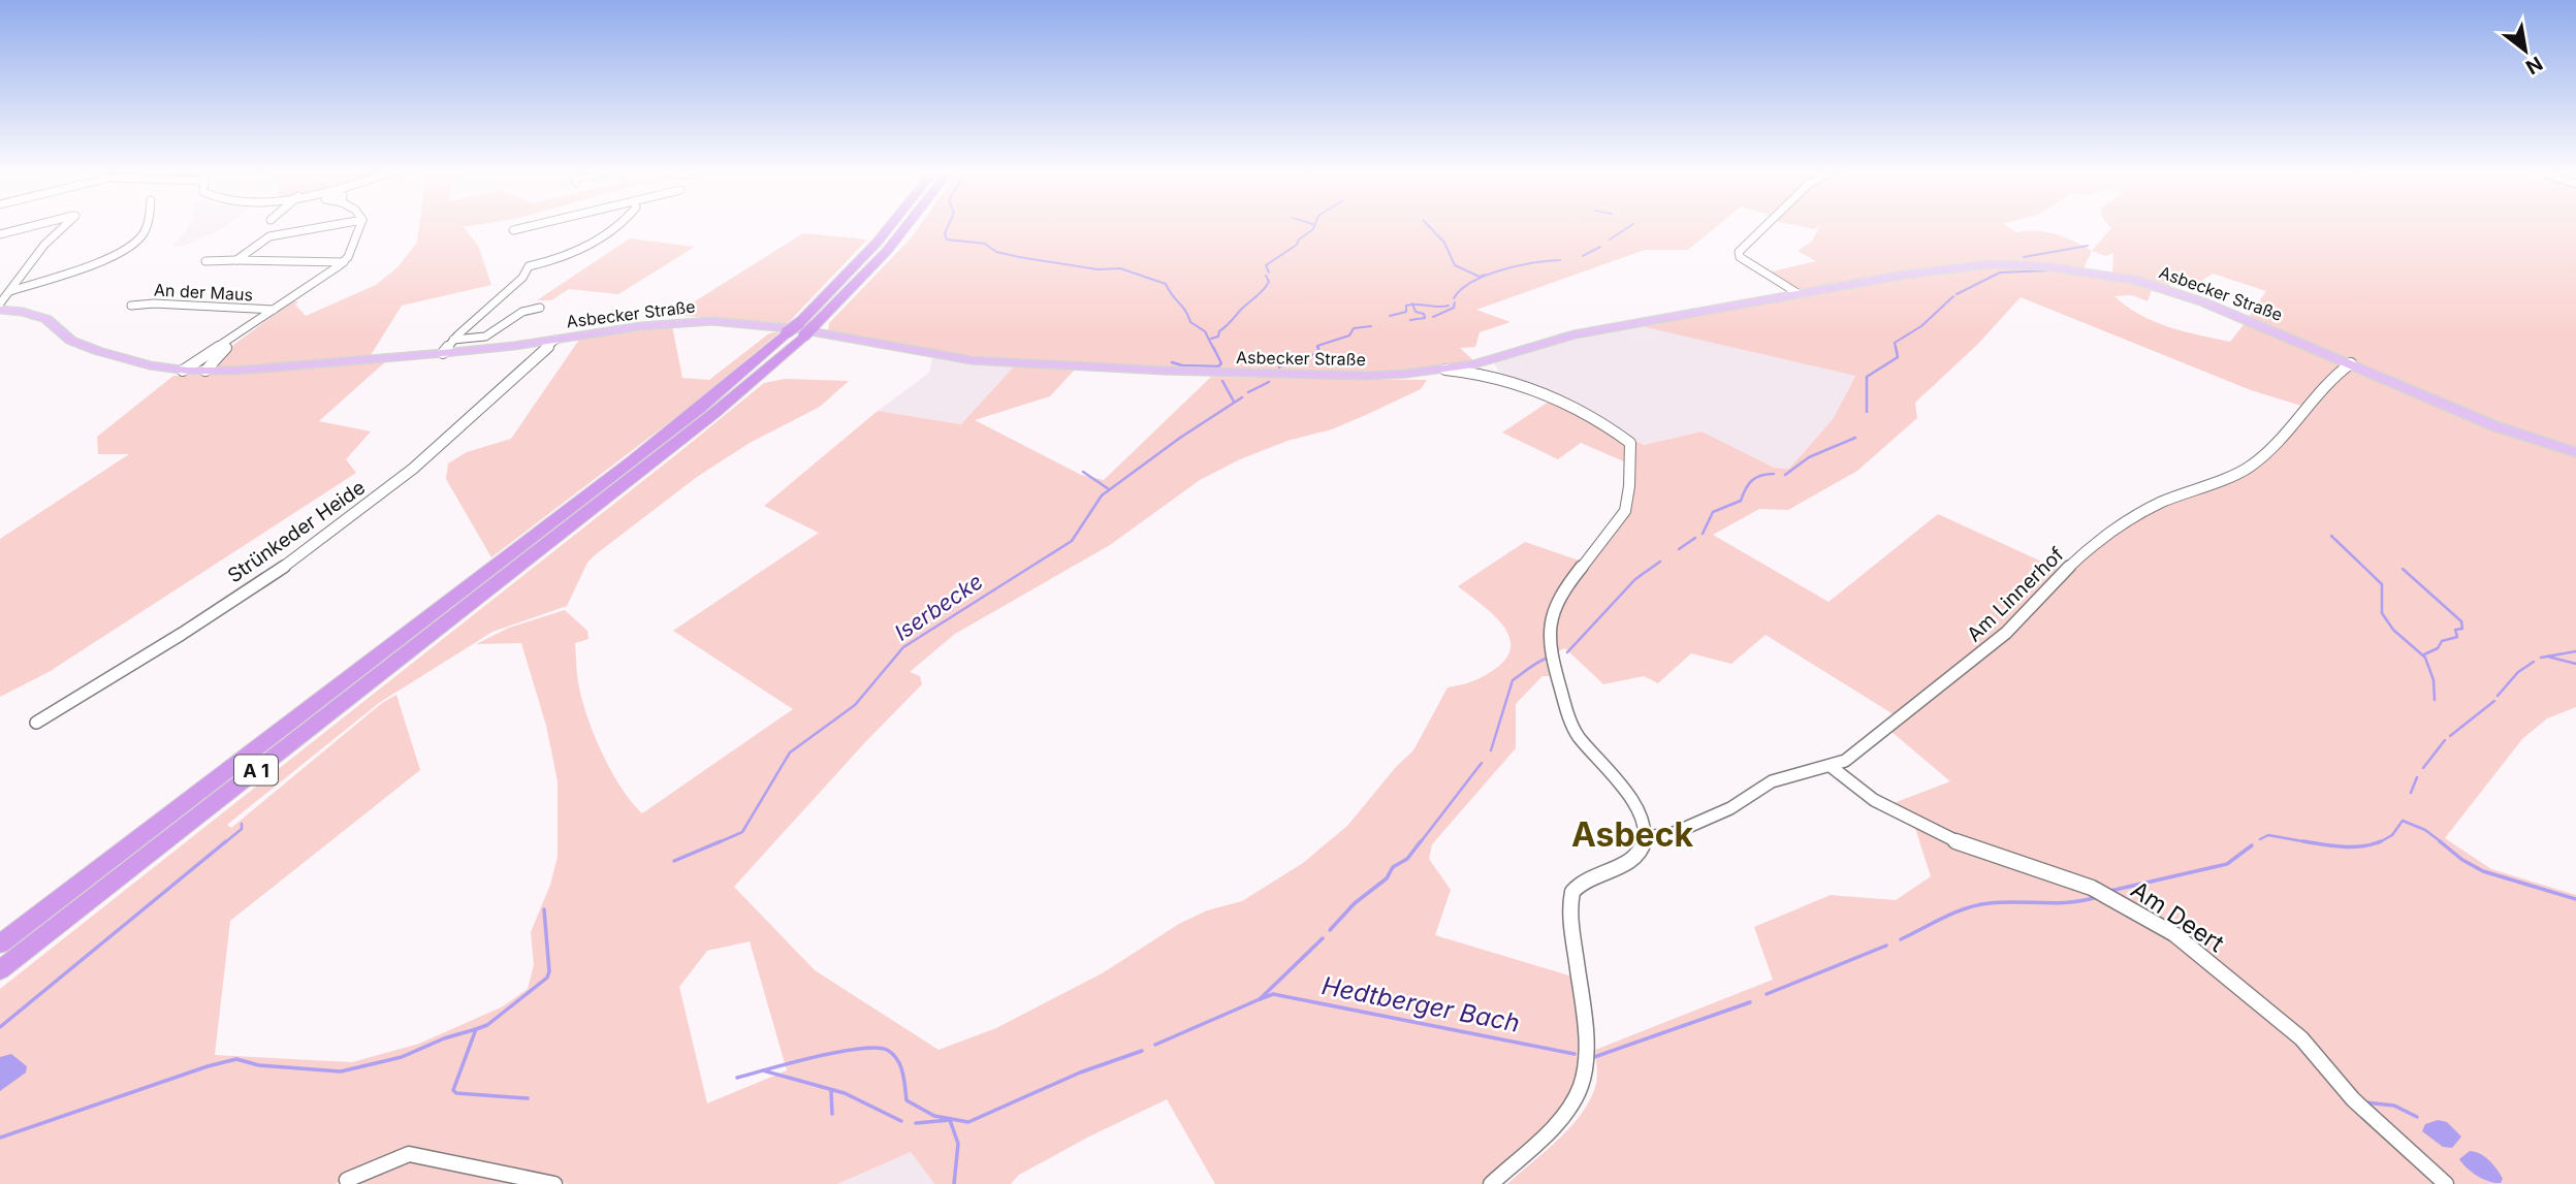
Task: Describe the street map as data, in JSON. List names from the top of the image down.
{
  "streets": {
    "highway": ["A 1"],
    "main road": ["Asbecker Straße"],
    "street": [
      "An der Maus",
      "Strünkeder Heide",
      "Am Linnerhof",
      "Am Deert"
    ]
  },
  "crossings": [
    ["An der Maus", "Asbecker Straße"],
    ["Asbecker Straße", "Strünkeder Heide"],
    ["Asbecker Straße", "Am Linnerhof"],
    ["Am Linnerhof", "Am Deert"]
  ],
  "districts": ["Asbeck"],
  "water": ["Iserbecke", "Hedtberger Bach"],
  "north": "bottom right"
}
